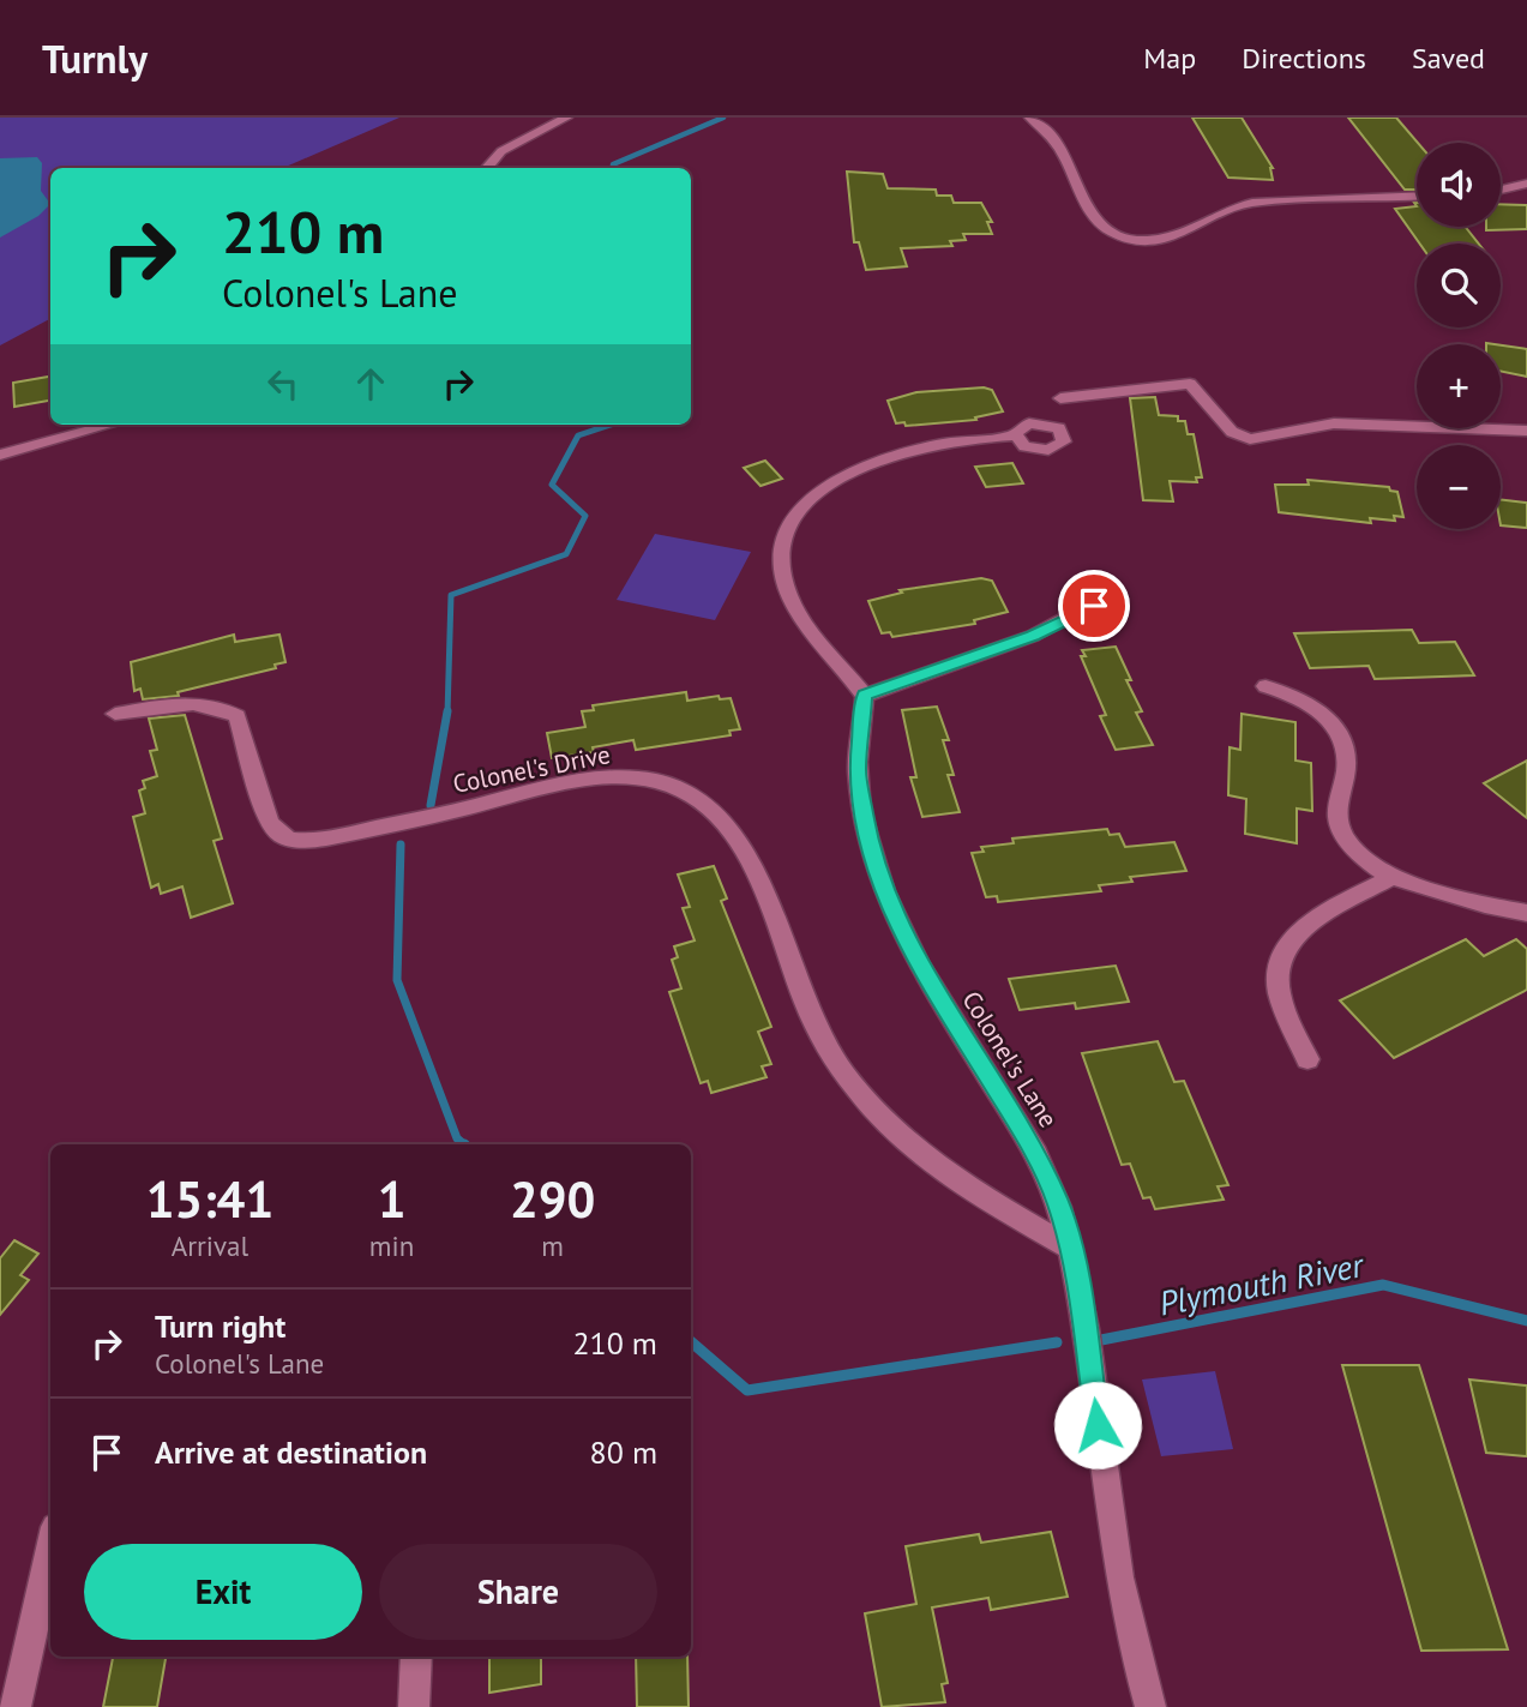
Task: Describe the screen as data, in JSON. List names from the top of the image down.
{
  "streets": {
    "street": ["Colonel's Drive", "Colonel's Lane"]
  },
  "crossings": [
    ["Colonel's Drive", "Colonel's Lane"]
  ],
  "water": ["Plymouth River"],
  "page": {
    "header": "Turnly",
    "nav": ["Map", "Directions", "Saved"],
    "map_buttons": ["+", "−"],
    "turn": ["210 m", "Colonel's Lane"],
    "eta": [
      "15:41",
      "Arrival",
      "1",
      "min",
      "290",
      "m"
    ],
    "list": [
      {
        "name": "Turn right",
        "note": "Colonel's Lane",
        "value": "210 m"
      },
      {
        "name": "Arrive at destination",
        "value": "80 m"
      }
    ],
    "buttons": ["Exit", "Share"]
  }
}
